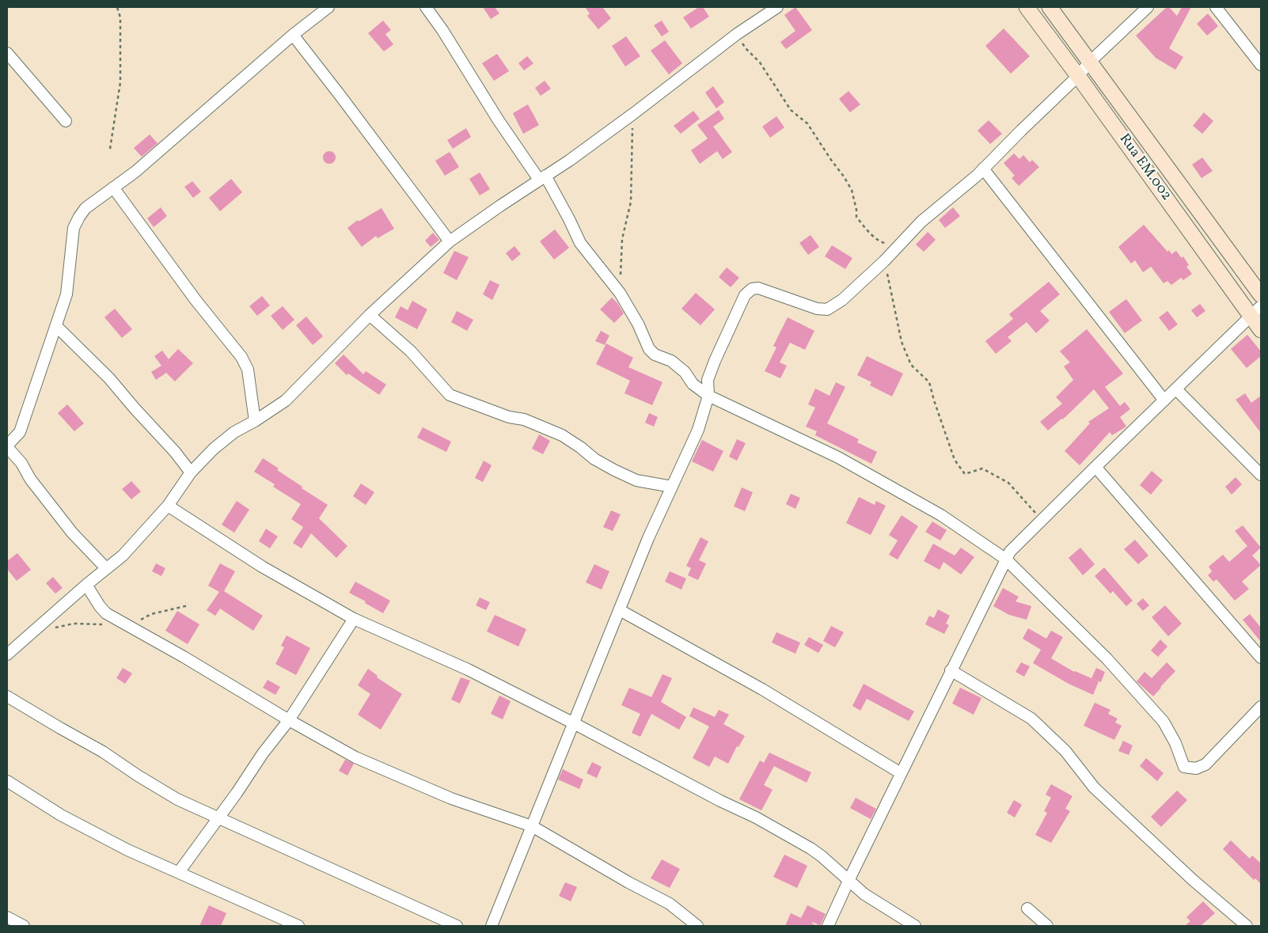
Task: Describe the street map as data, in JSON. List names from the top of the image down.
{
  "streets": {
    "street": ["Rua EM.002"]
  }
}
